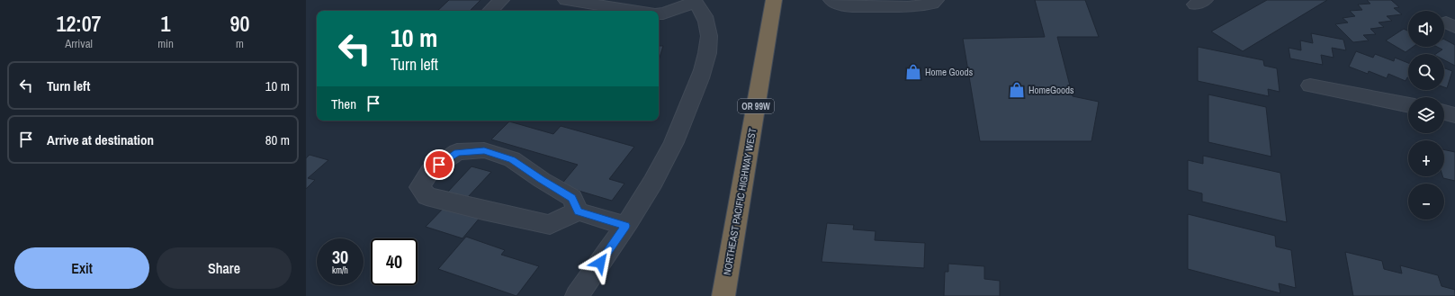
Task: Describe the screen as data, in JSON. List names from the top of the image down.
{
  "streets": {
    "highway": ["OR 99W", "NORTHEAST PACIFIC HIGHWAY WEST"]
  },
  "places": {
    "shop": ["Home Goods", "HomeGoods"]
  },
  "page": {
    "eta": [
      "12:07",
      "Arrival",
      "1",
      "min",
      "90",
      "m"
    ],
    "map_buttons": ["+", "−"],
    "turn": ["10 m", "Turn left"],
    "list": [
      {
        "name": "Turn left",
        "value": "10 m"
      },
      {
        "name": "Arrive at destination",
        "value": "80 m"
      }
    ],
    "then": "Then",
    "speed": "30 km/h",
    "limit": "40",
    "buttons": ["Exit", "Share"]
  }
}
